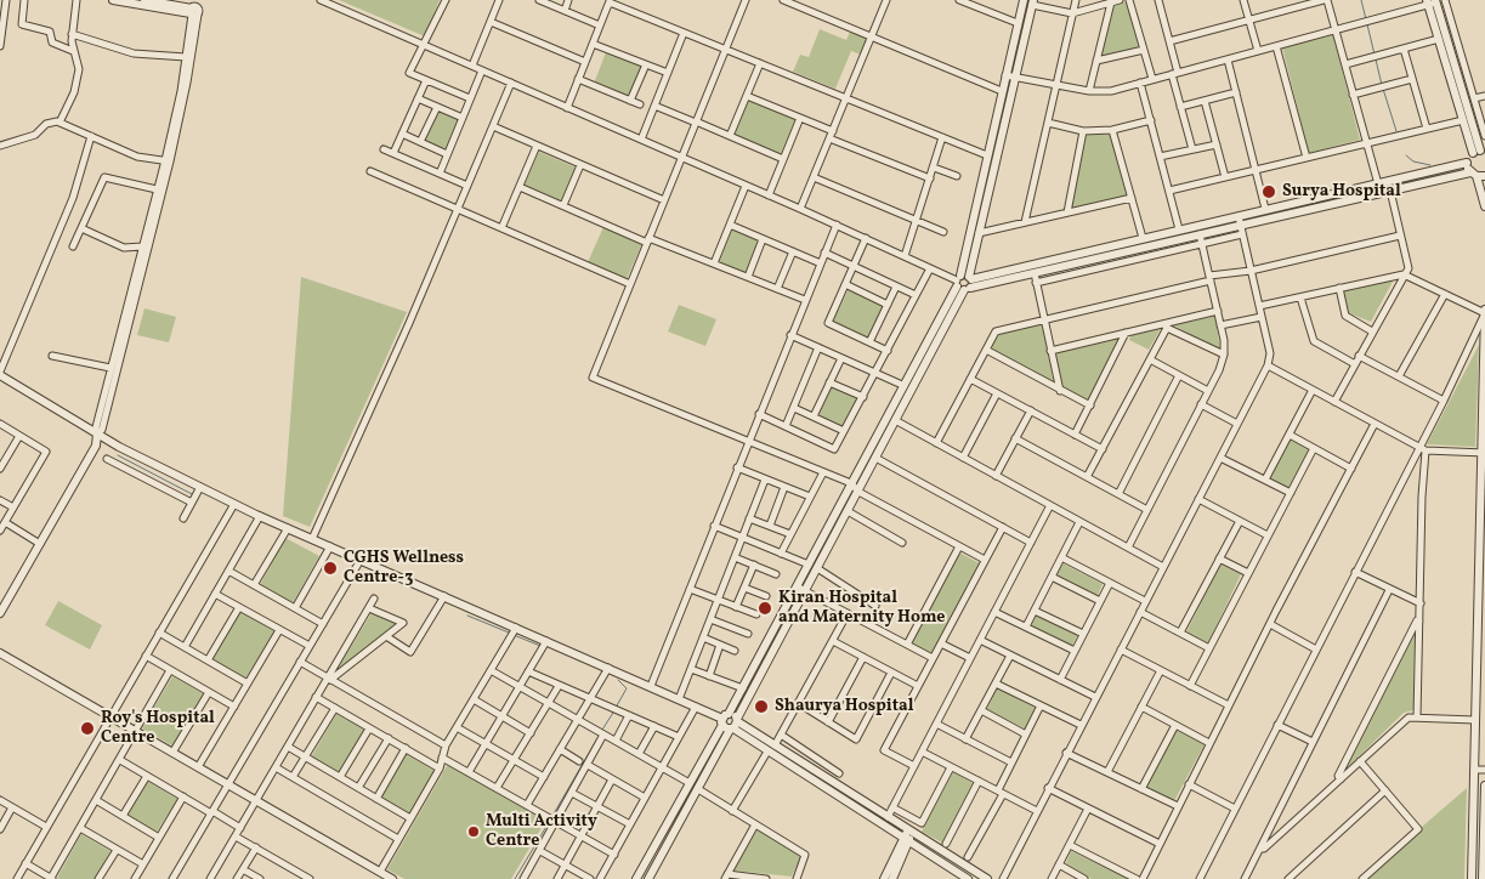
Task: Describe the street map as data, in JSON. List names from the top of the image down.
{
  "places": [
    "Surya Hospital",
    "CGHS Wellness Centre-3",
    "Kiran Hospital and Maternity Home",
    "Shaurya Hospital",
    "Roy's Hospital Centre",
    "Multi Activity Centre"
  ]
}
